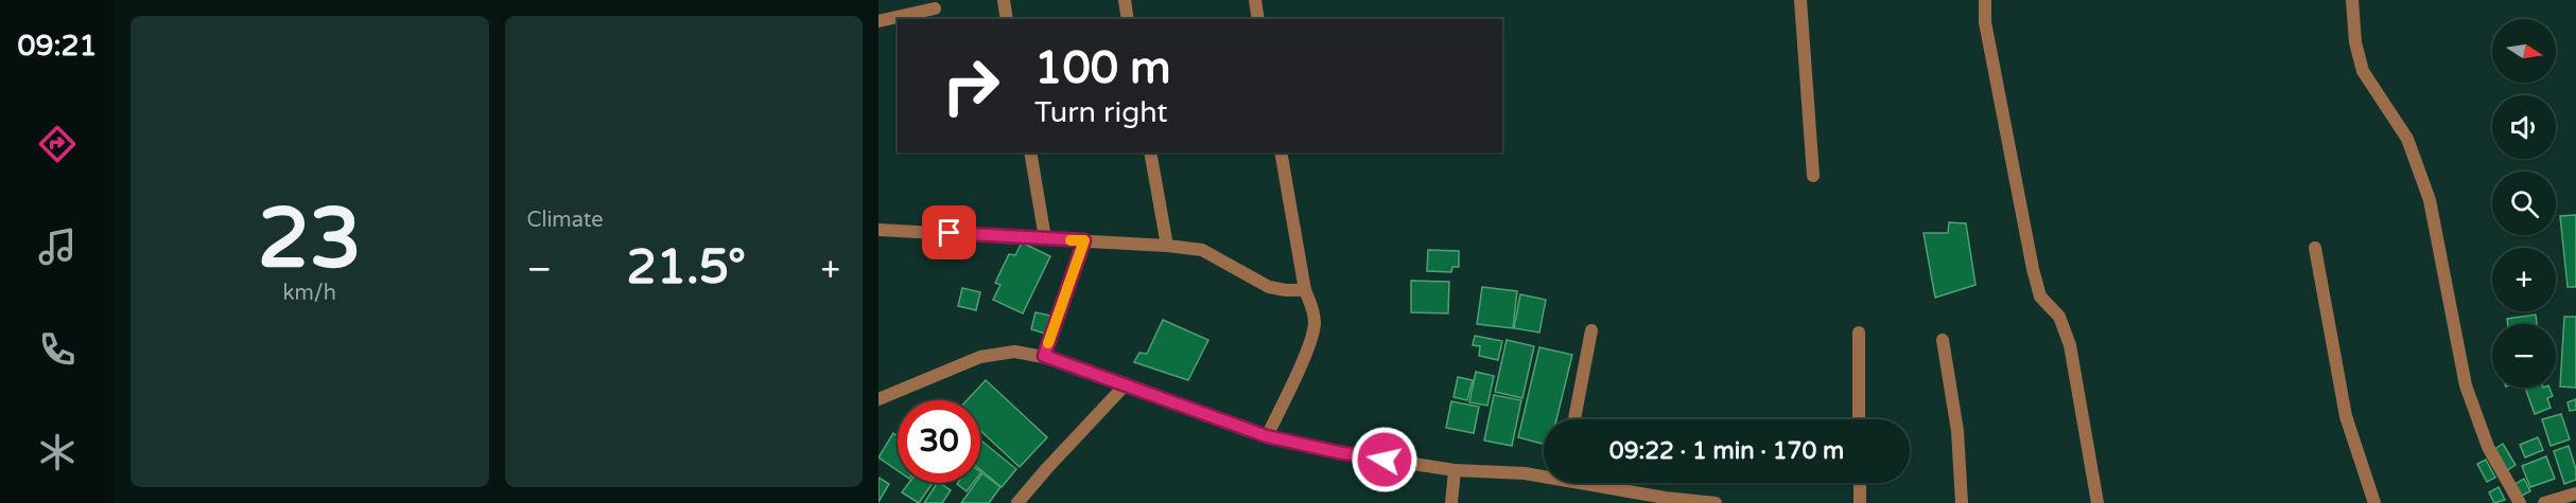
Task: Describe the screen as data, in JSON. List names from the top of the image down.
{
  "north": "right",
  "page": {
    "tabs": "09:21",
    "tile": [
      ["23", "km/h"],
      "Climate"
    ],
    "map_buttons": ["+", "−"],
    "turn": ["100 m", "Turn right"],
    "heat": ["−", "21.5°", "+"],
    "limit": "30",
    "trip": "09:22 · 1 min · 170 m"
  }
}
